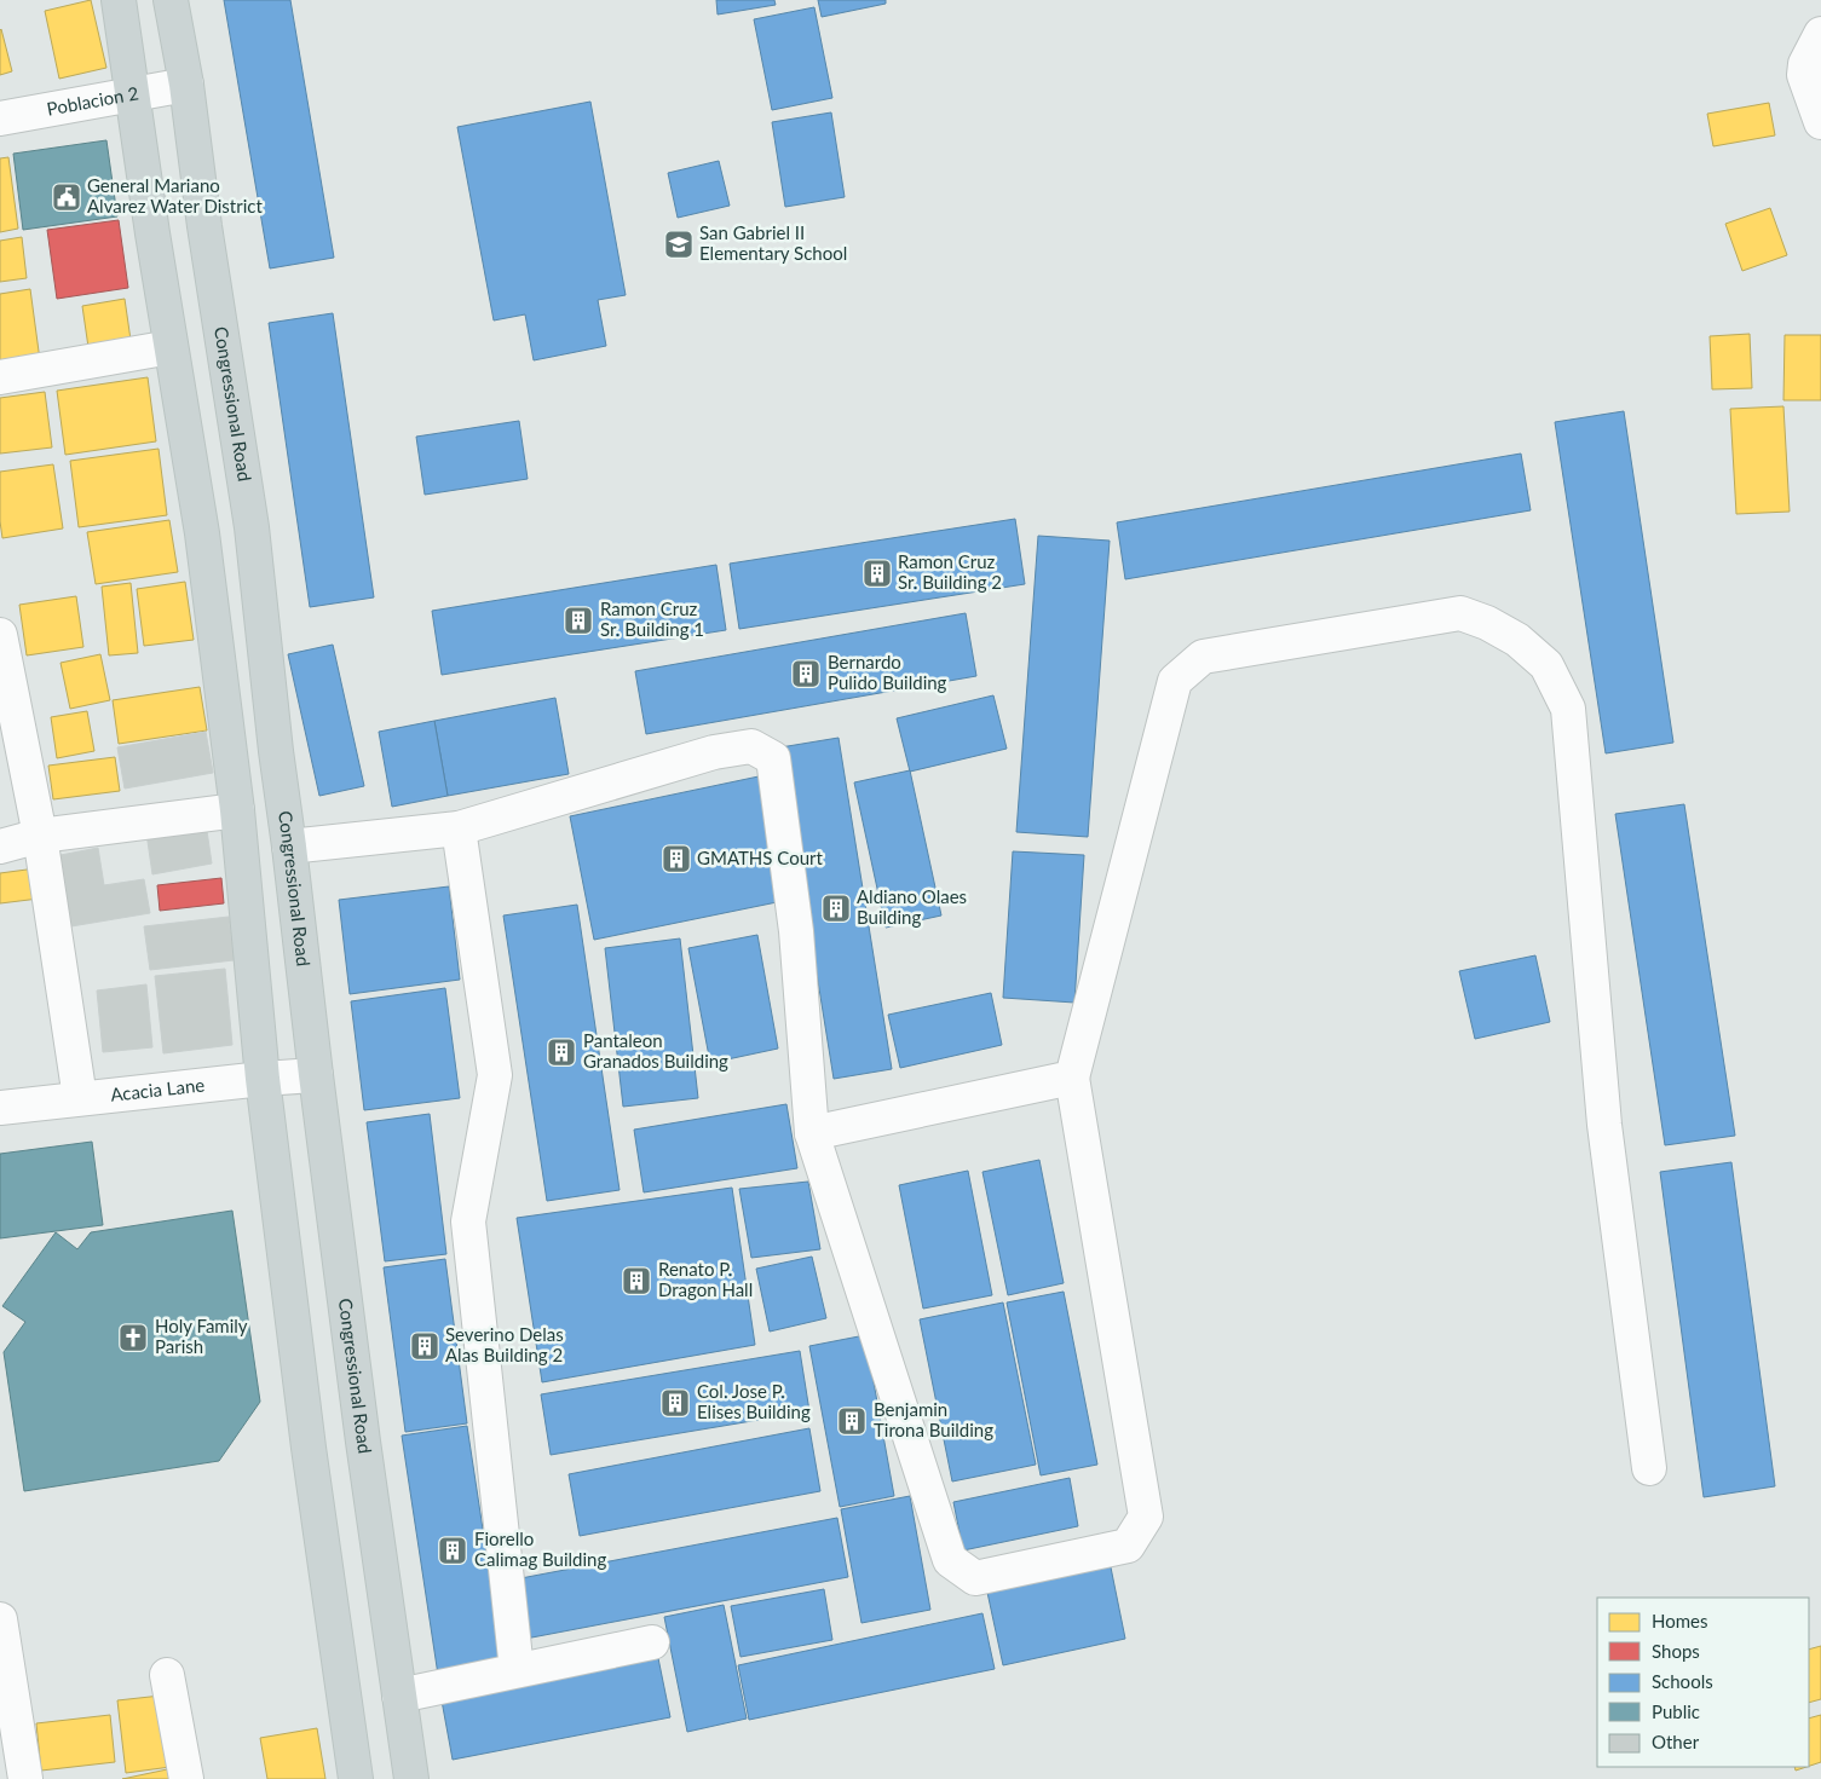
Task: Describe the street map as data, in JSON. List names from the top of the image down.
{
  "streets": {
    "main road": ["Congressional Road"],
    "street": ["Poblacion 2", "Acacia Lane"]
  },
  "crossings": [
    ["Poblacion 2", "Congressional Road"],
    ["Congressional Road", "Acacia Lane"]
  ],
  "places": {
    "public building": ["General Mariano Alvarez Water District"],
    "school or university": ["San Gabriel II Elementary School"],
    "building": [
      "Ramon Cruz Sr. Building 2",
      "Ramon Cruz Sr. Building 1",
      "Bernardo Pulido Building",
      "GMATHS Court",
      "Aldiano Olaes Building",
      "Pantaleon Granados Building",
      "Renato P. Dragon Hall",
      "Severino Delas Alas Building 2",
      "Col. Jose P. Elises Building",
      "Benjamin Tirona Building",
      "Fiorello Calimag Building"
    ],
    "church": ["Holy Family Parish"]
  },
  "legend": [
    "Homes",
    "Shops",
    "Schools",
    "Public",
    "Other"
  ]
}
